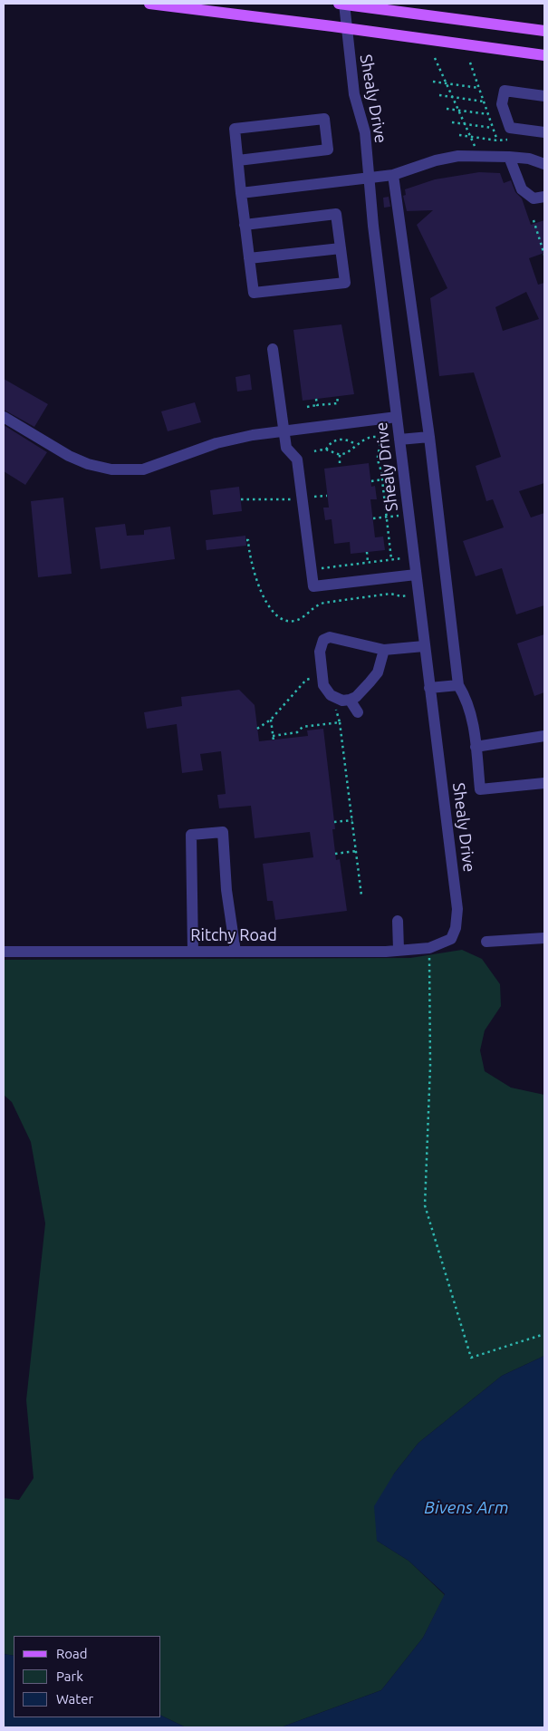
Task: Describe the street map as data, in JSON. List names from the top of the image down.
{
  "streets": {
    "street": ["Shealy Drive", "Ritchy Road"]
  },
  "crossings": [
    ["Shealy Drive", "Ritchy Road"]
  ],
  "water": ["Bivens Arm"],
  "legend": ["Road", "Park", "Water"]
}
